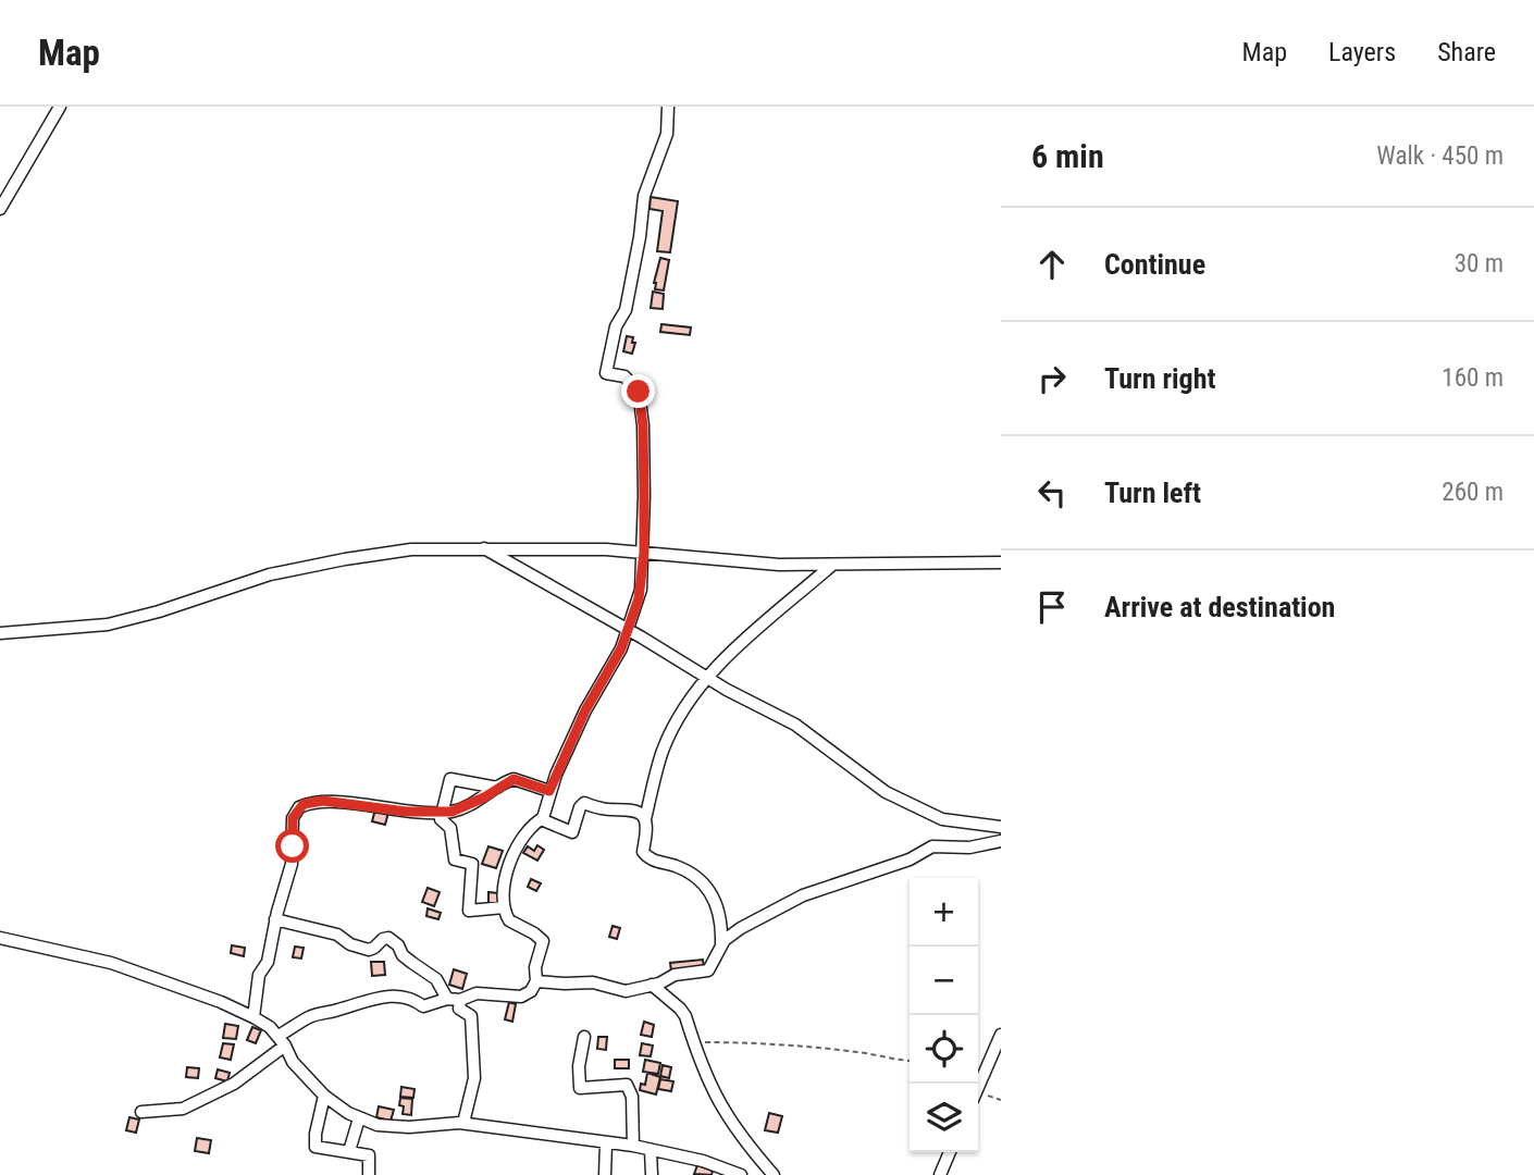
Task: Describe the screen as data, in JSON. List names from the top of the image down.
{
  "page": {
    "header": "Map",
    "nav": ["Map", "Layers", "Share"],
    "heading": ["6 min", "Walk · 450 m"],
    "list": [
      ["Continue", "30 m"],
      ["Turn right", "160 m"],
      ["Turn left", "260 m"],
      "Arrive at destination"
    ],
    "map_buttons": ["+", "−"]
  }
}
